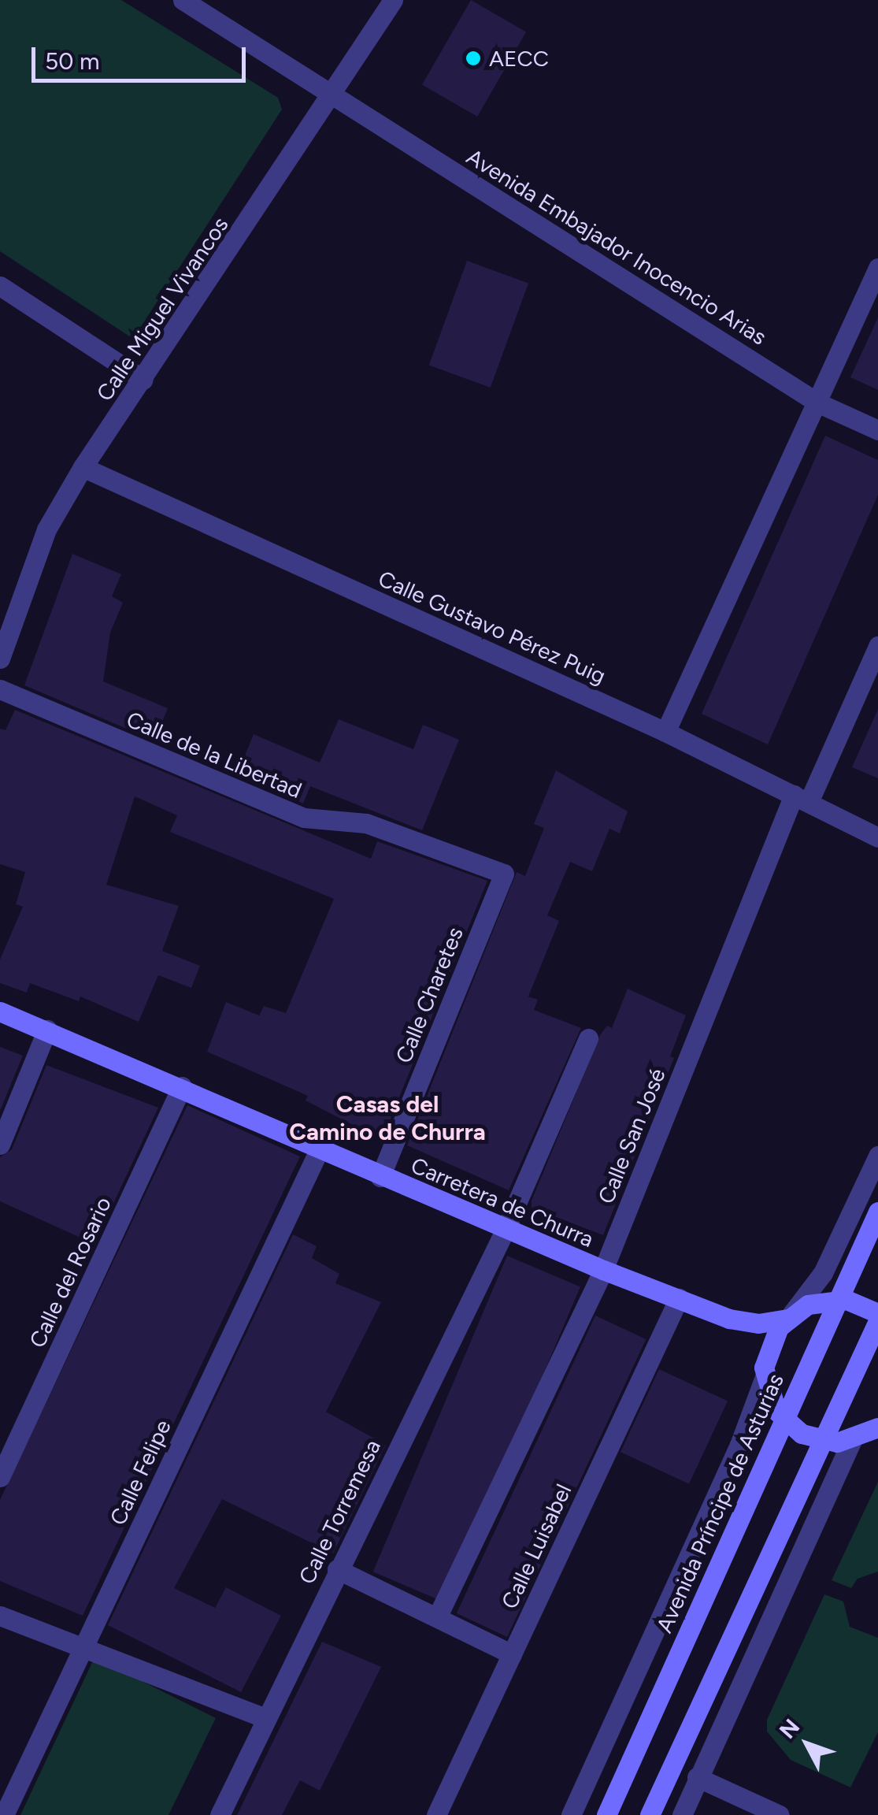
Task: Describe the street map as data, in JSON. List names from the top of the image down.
{
  "streets": {
    "main road": ["Carretera de Churra", "Avenida Príncipe de Asturias"],
    "street": [
      "Avenida Embajador Inocencio Arias",
      "Calle Miguel Vivancos",
      "Calle Gustavo Pérez Puig",
      "Calle de la Libertad",
      "Calle Charetes",
      "Calle San José",
      "Calle del Rosario",
      "Calle Felipe",
      "Calle Torremesa",
      "Calle Luisabel"
    ]
  },
  "crossings": [
    ["Avenida Embajador Inocencio Arias", "Calle Miguel Vivancos"],
    ["Calle Miguel Vivancos", "Calle Gustavo Pérez Puig"],
    ["Calle Gustavo Pérez Puig", "Calle San José"],
    ["Calle de la Libertad", "Calle Charetes"],
    ["Calle Charetes", "Carretera de Churra"],
    ["Calle San José", "Carretera de Churra"],
    ["Carretera de Churra", "Calle del Rosario"],
    ["Carretera de Churra", "Calle Felipe"],
    ["Carretera de Churra", "Avenida Príncipe de Asturias"],
    ["Carretera de Churra", "Calle Torremesa"],
    ["Carretera de Churra", "Calle Luisabel"]
  ],
  "districts": ["Casas del Camino de Churra"],
  "places": ["AECC"],
  "scale_bar": "50 m",
  "north": "top left"
}
